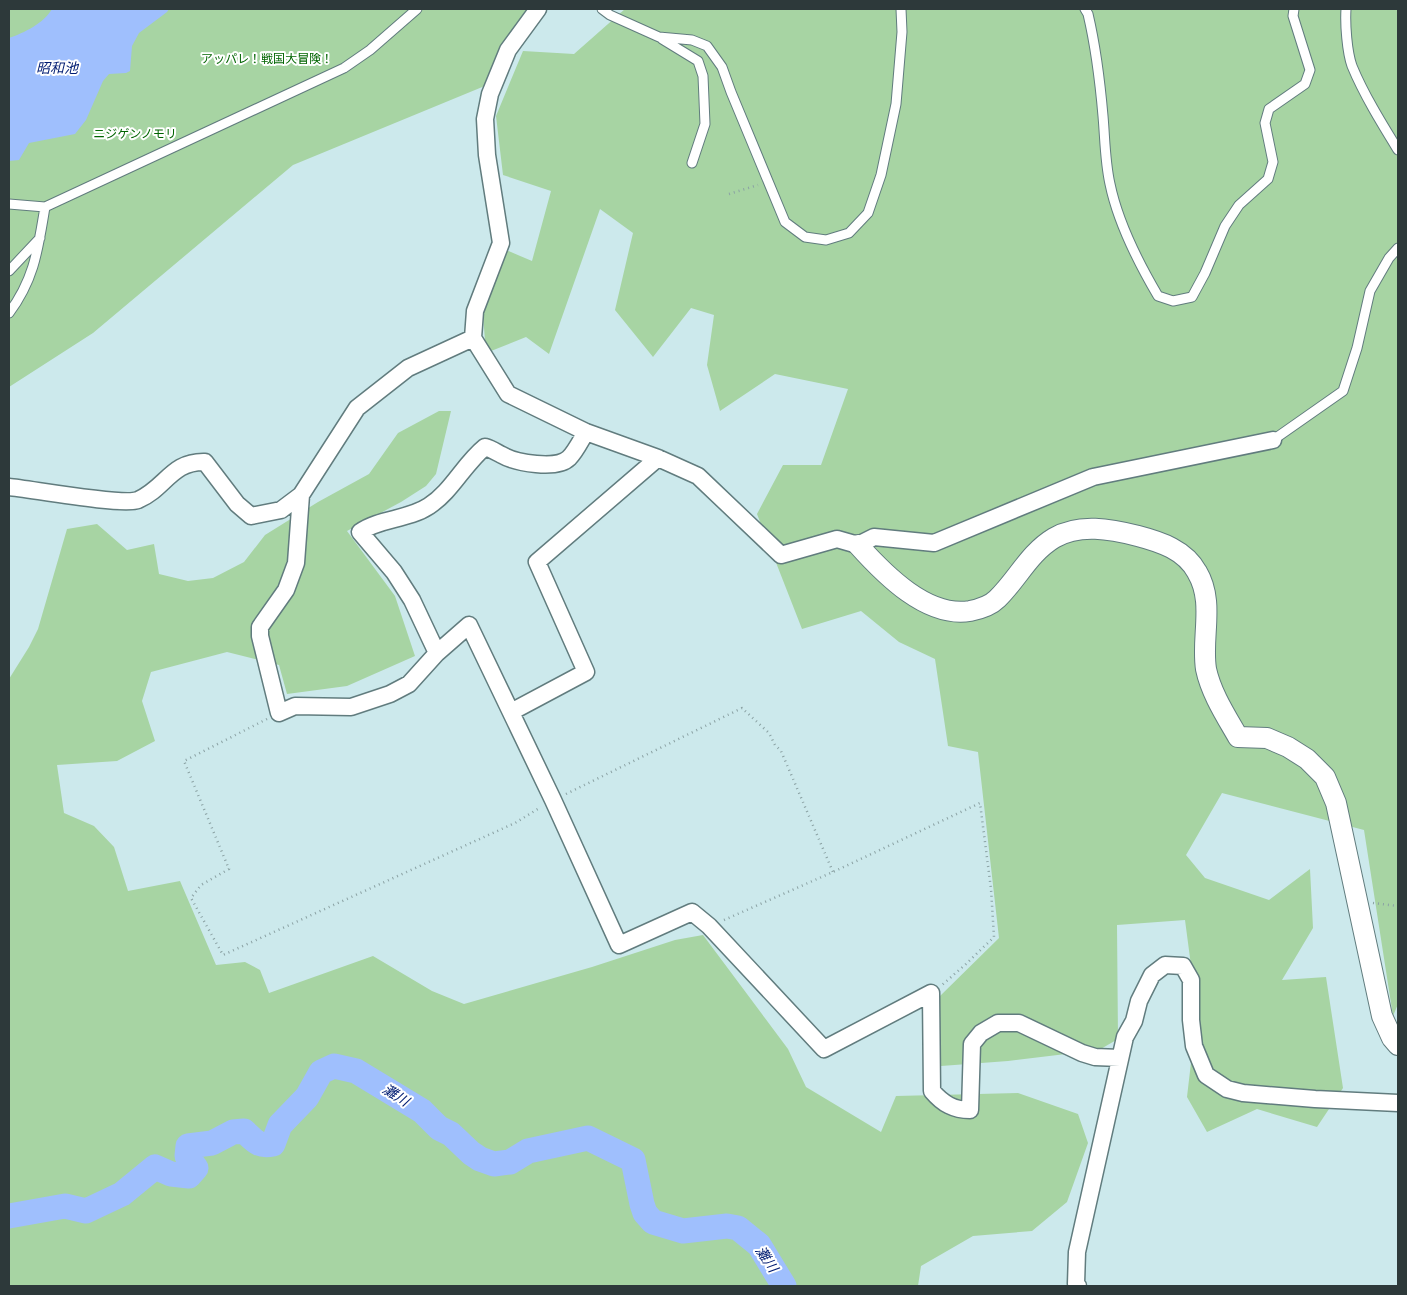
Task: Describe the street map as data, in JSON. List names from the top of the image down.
{
  "water": ["昭和池", "灘川"],
  "parks": ["アッパレ！戦国大冒険！", "ニジゲンノモリ"]
}
